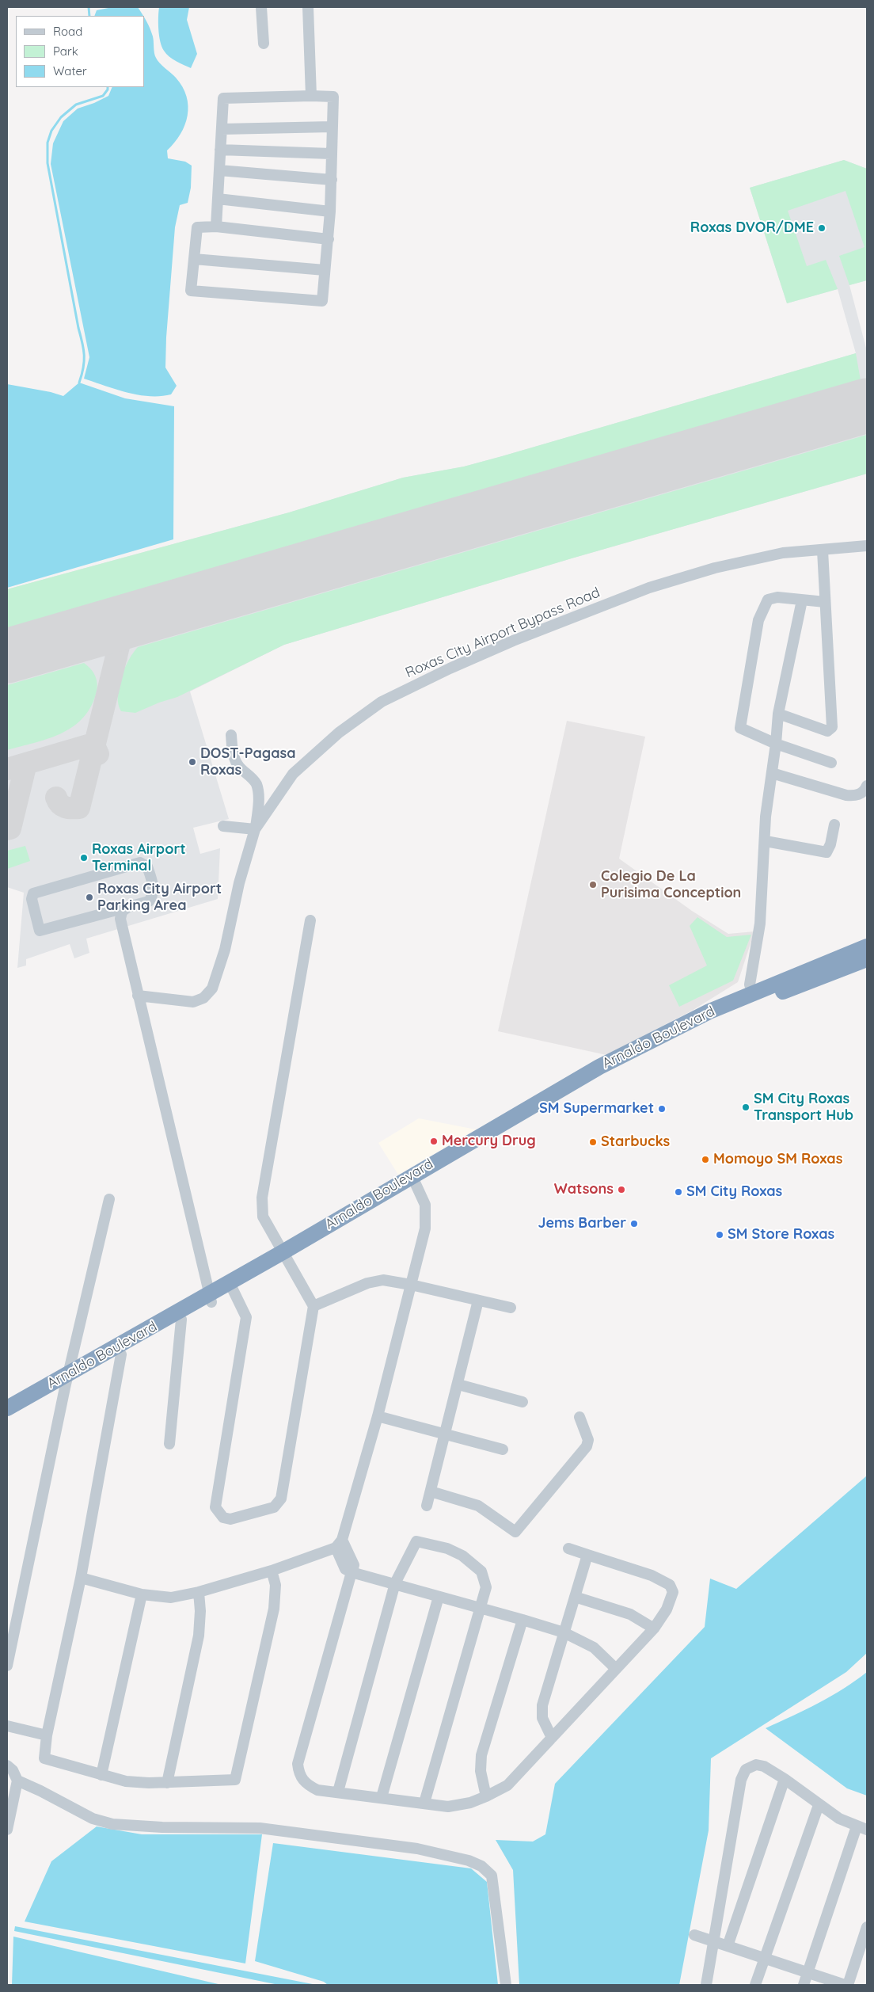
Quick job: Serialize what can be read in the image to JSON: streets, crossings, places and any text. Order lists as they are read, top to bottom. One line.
{"streets":{"highway":["Arnaldo Boulevard"],"street":["Roxas City Airport Bypass Road"]},"places":["Roxas DVOR/DME","DOST-Pagasa Roxas","Roxas Airport Terminal","Colegio De La Purisima Conception","Roxas City Airport Parking Area","SM City Roxas Transport Hub","SM Supermarket","Mercury Drug","Starbucks","Momoyo SM Roxas","Watsons","SM City Roxas","Jems Barber","SM Store Roxas"],"legend":["Road","Park","Water"]}
